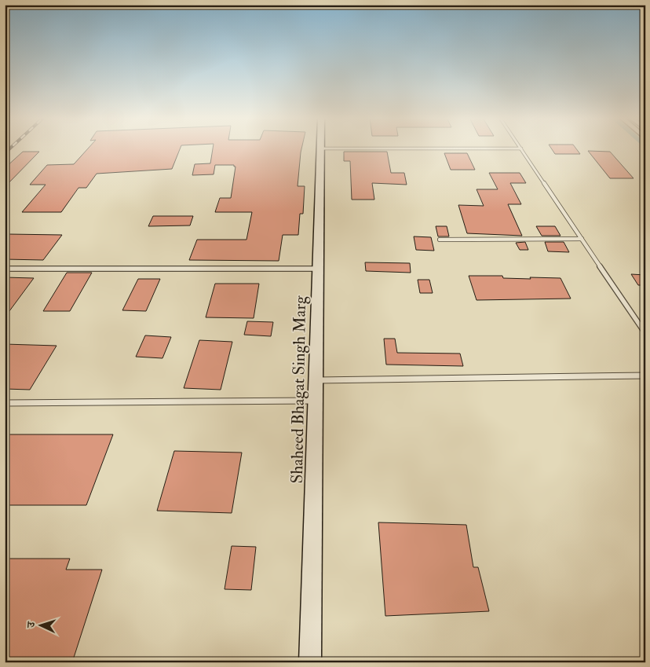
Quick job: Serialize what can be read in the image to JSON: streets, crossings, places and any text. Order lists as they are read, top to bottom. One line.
{"streets":{"street":["Shaheed Bhagat Singh Marg"]},"north":"left"}
